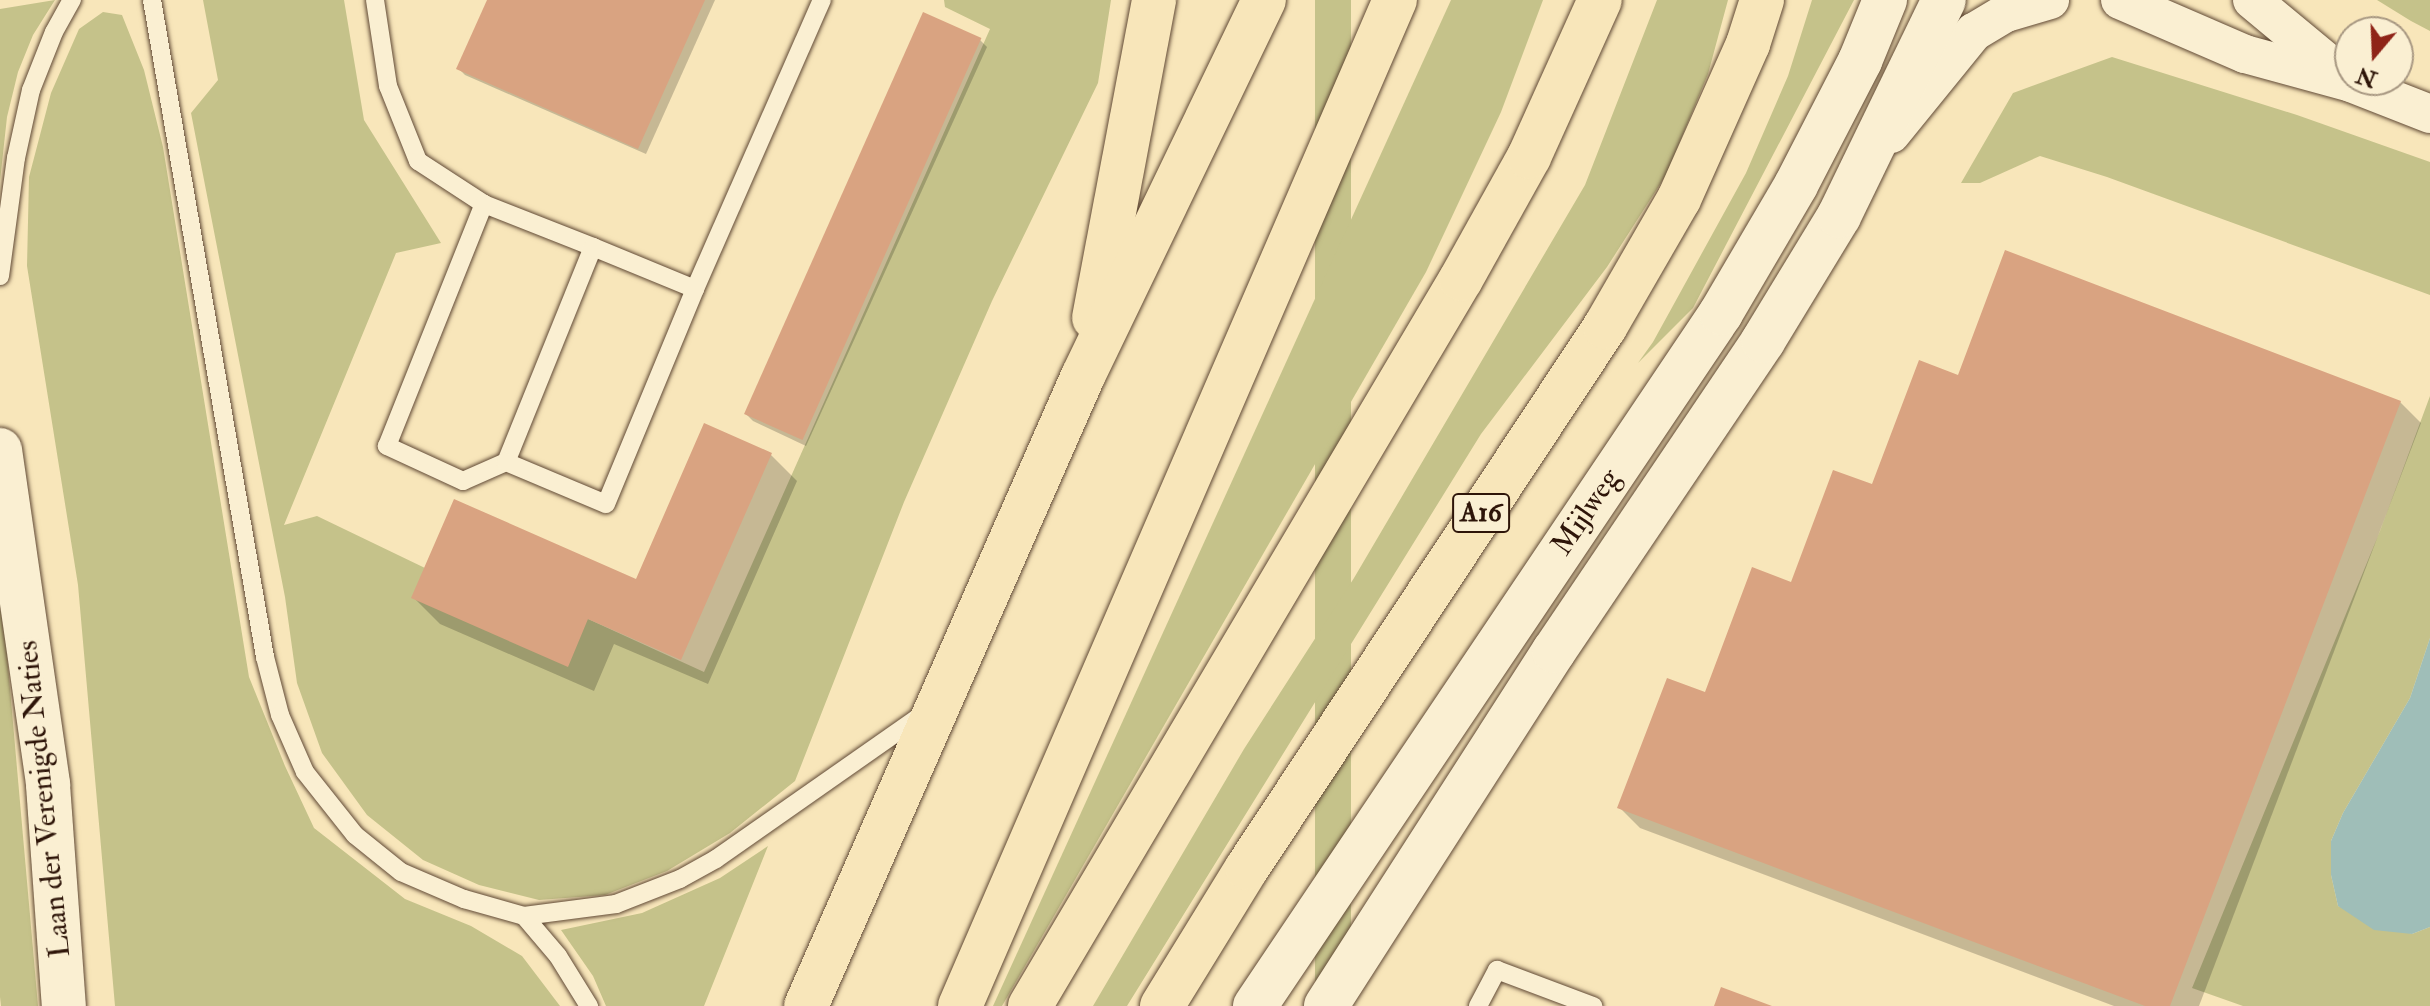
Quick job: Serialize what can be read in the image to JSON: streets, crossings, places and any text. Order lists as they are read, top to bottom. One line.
{"streets":{"highway":["A16"],"main road":["Mijlweg","Laan der Verenigde Naties"]},"north":"bottom"}
